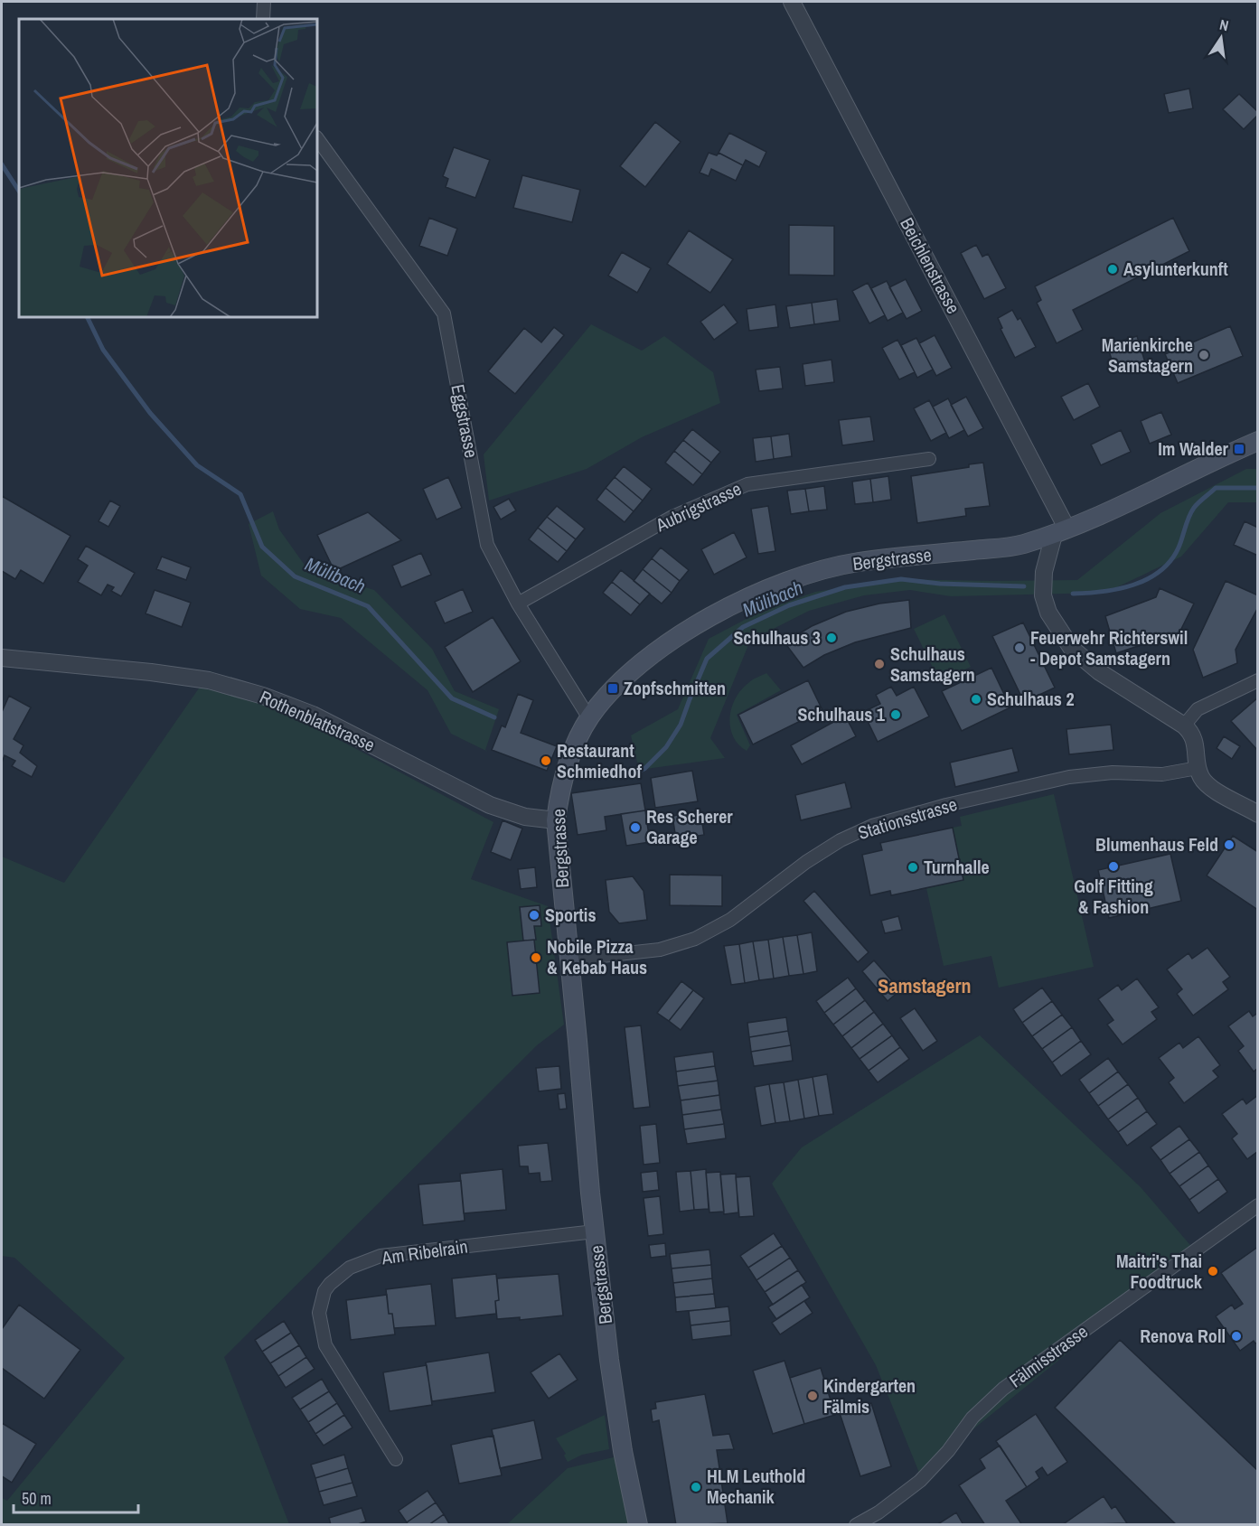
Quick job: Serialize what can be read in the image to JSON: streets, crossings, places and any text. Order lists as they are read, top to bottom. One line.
{"streets":{"main road":["Bergstrasse"],"street":["Beichlenstrasse","Eggstrasse","Aubrigstrasse","Rothenblattstrasse","Stationsstrasse","Am Ribelrain","Fälmisstrasse"]},"crossings":[["Beichlenstrasse","Bergstrasse"],["Eggstrasse","Aubrigstrasse"],["Eggstrasse","Bergstrasse"],["Bergstrasse","Rothenblattstrasse"],["Bergstrasse","Stationsstrasse"],["Bergstrasse","Am Ribelrain"]],"districts":["Samstagern"],"water":["Mülibach"],"places":{"other":["Asylunterkunft","Marienkirche Samstagern","Schulhaus 3","Feuerwehr Richterswil - Depot Samstagern","Schulhaus Samstagern","Schulhaus 2","Schulhaus 1","Restaurant Schmiedhof","Res Scherer Garage","Blumenhaus Feld","Golf Fitting & Fashion","Turnhalle","Sportis","Nobile Pizza & Kebab Haus","Maitri's Thai Foodtruck","Renova Roll","Kindergarten Fälmis","HLM Leuthold Mechanik"],"transit":["Im Walder","Zopfschmitten"]},"scale_bar":"50 m","north":"top"}
